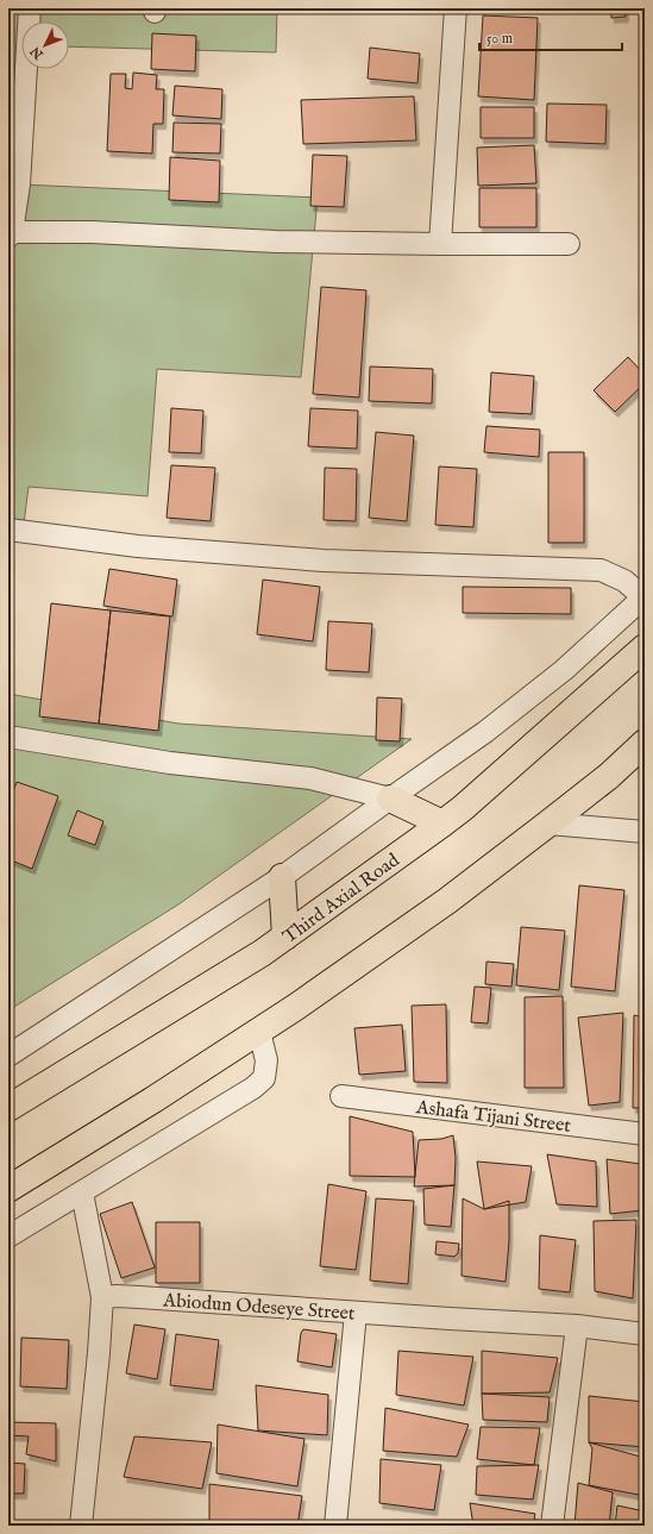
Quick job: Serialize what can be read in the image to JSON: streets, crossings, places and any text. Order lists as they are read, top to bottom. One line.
{"streets":{"highway":["Third Axial Road"],"street":["Ashafa Tijani Street","Abiodun Odeseye Street"]},"scale_bar":"50 m","north":"bottom left"}
